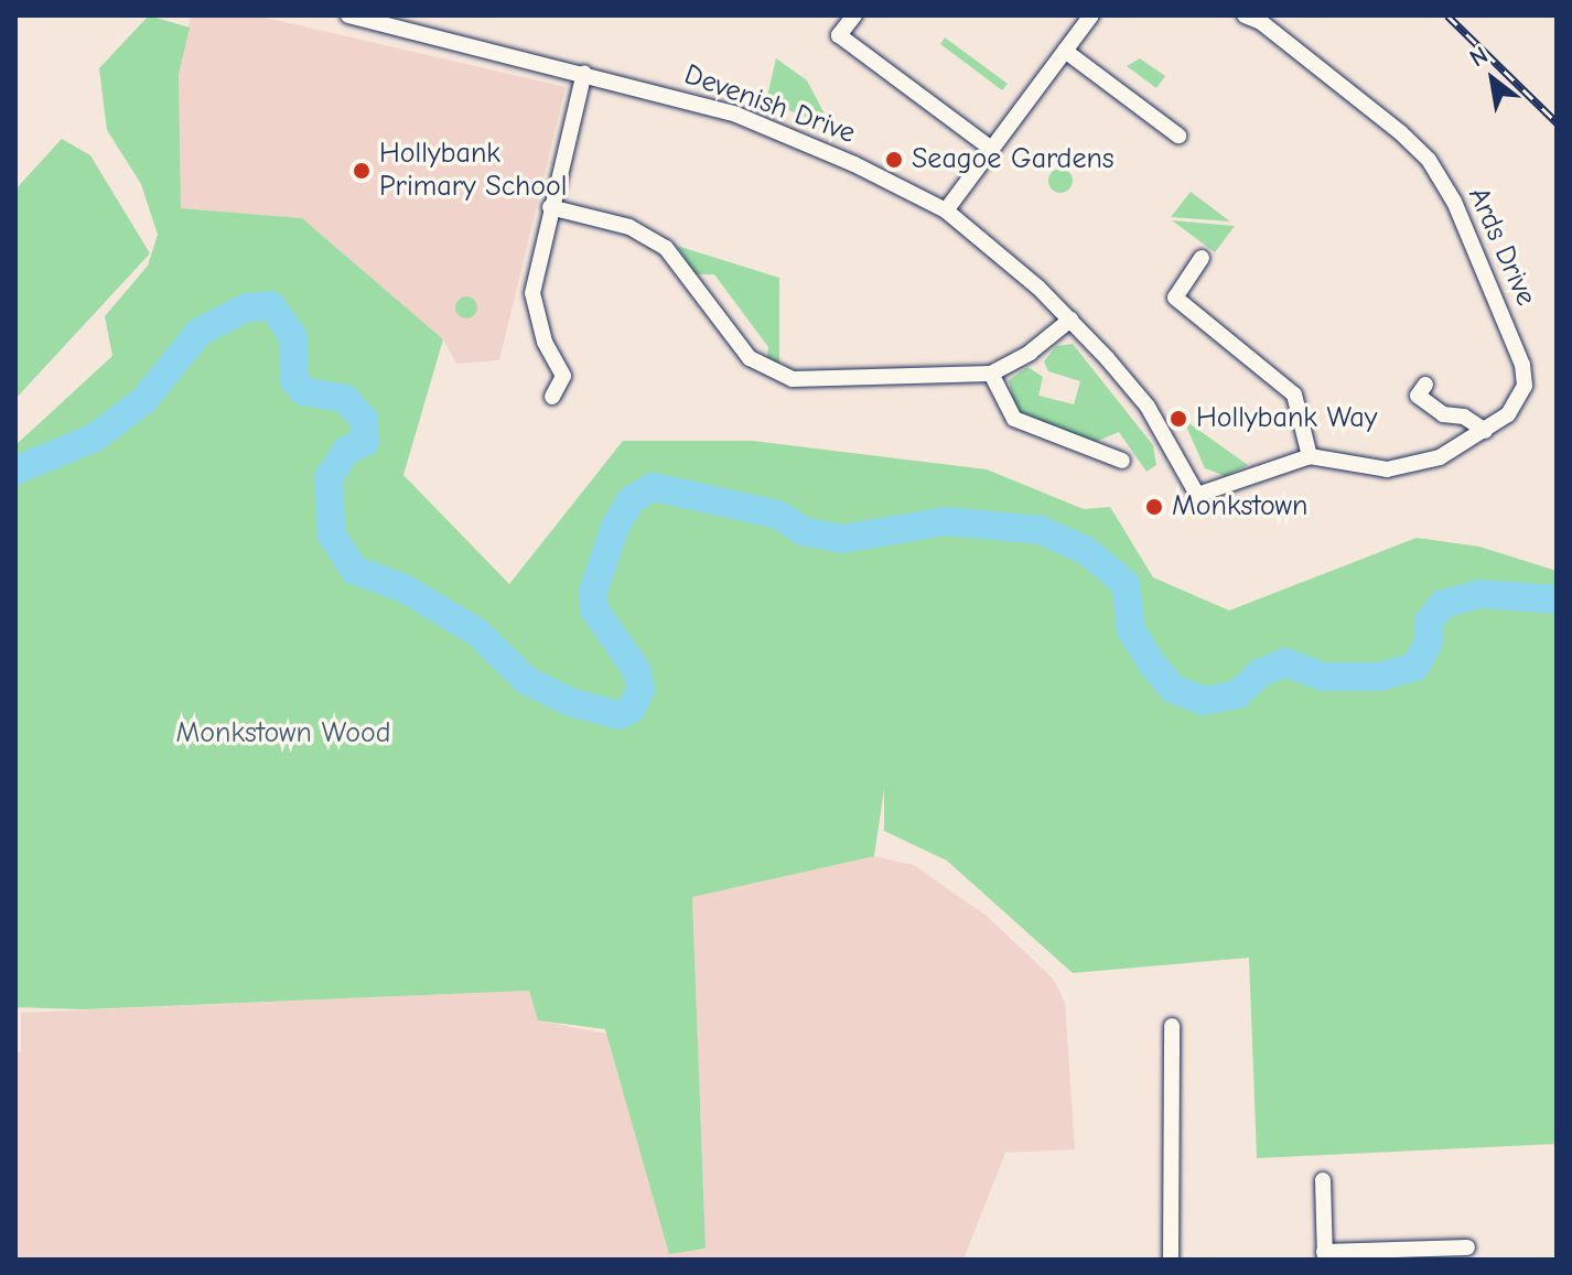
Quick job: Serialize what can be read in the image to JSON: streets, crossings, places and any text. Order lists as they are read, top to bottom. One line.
{"streets":{"street":["Devenish Drive","Ards Drive"]},"crossings":[["Devenish Drive","Ards Drive"]],"parks":["Monkstown Wood"],"places":["Seagoe Gardens","Hollybank Primary School","Hollybank Way","Monkstown"],"north":"top left"}
